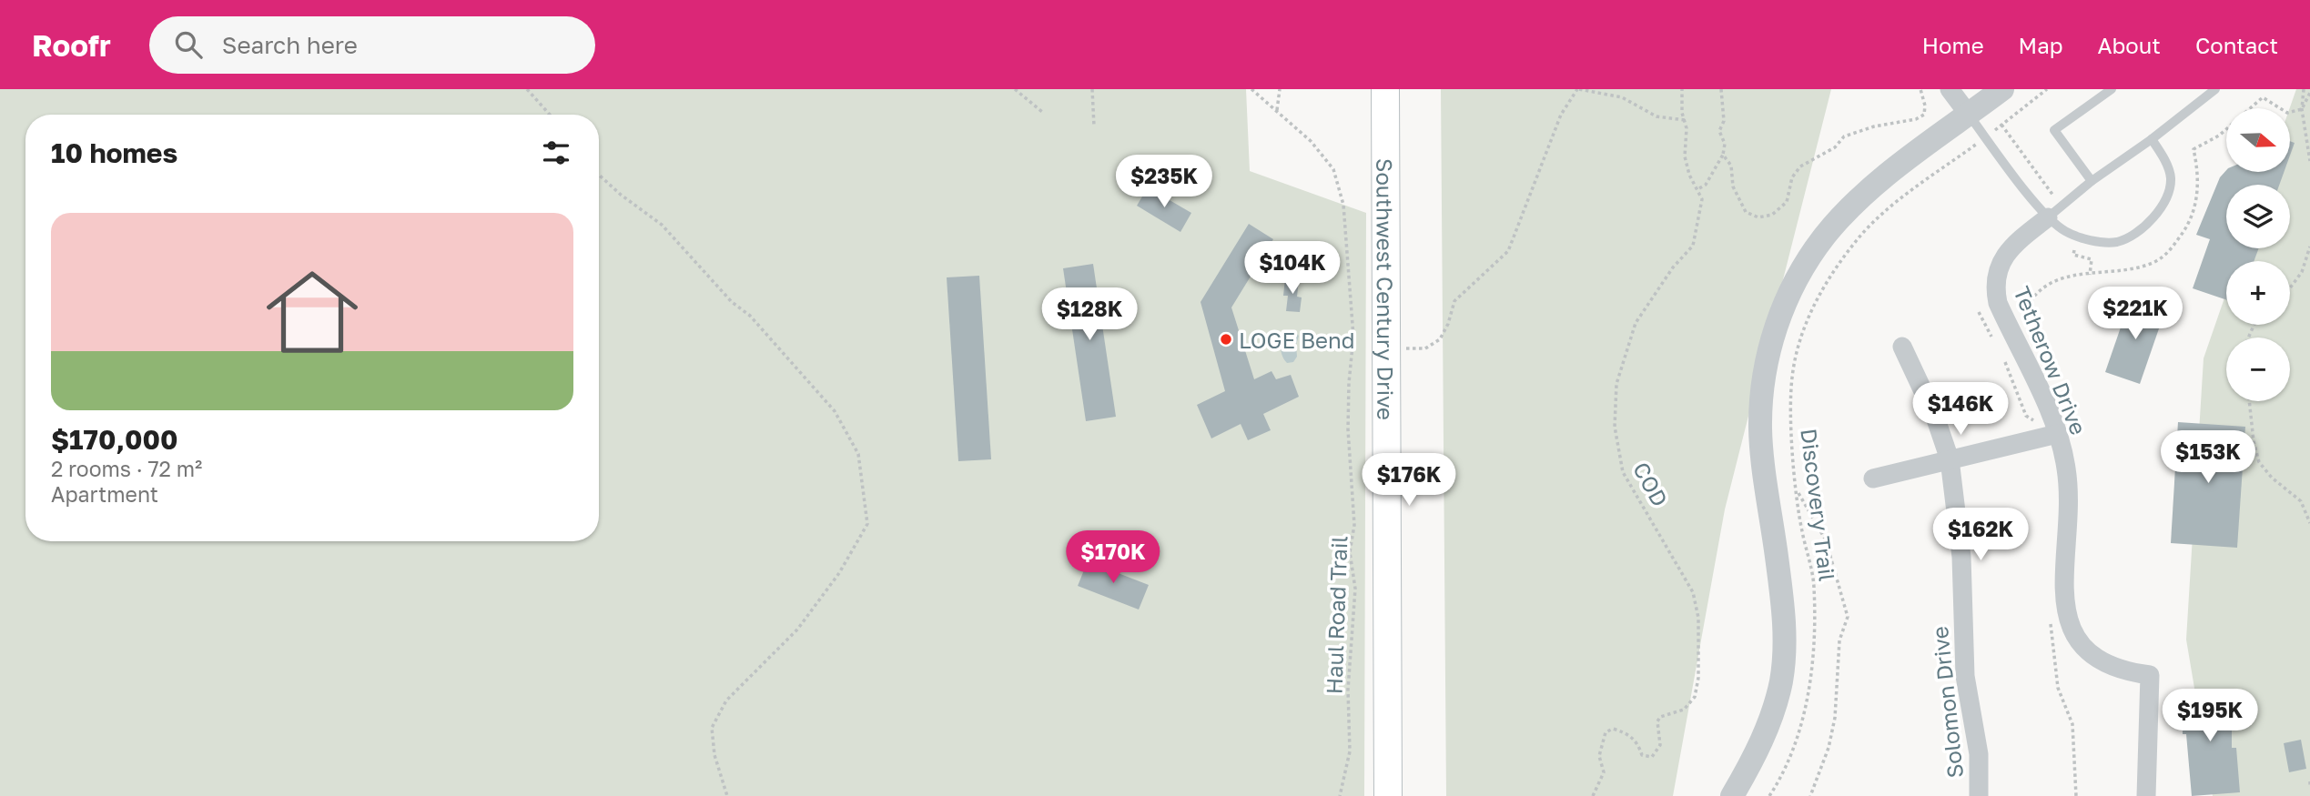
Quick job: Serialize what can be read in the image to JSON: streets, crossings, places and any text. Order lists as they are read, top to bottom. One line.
{"streets":{"main road":["Southwest Century Drive"],"street":["Tetherow Drive","Solomon Drive"],"path":["COD","Discovery Trail","Haul Road Trail"]},"places":["LOGE Bend"],"north":"right","page":{"header":"Roofr","search":"Search here","nav":["Home","Map","About","Contact"],"map_buttons":["+","−"],"heading":"10 homes","price":["$235K","$104K","$221K","$128K","$146K","$153K","$176K","$162K","$170K","$195K"],"list":[{"name":"$170,000","note":"2 rooms · 72 m² · Apartment"}]}}
